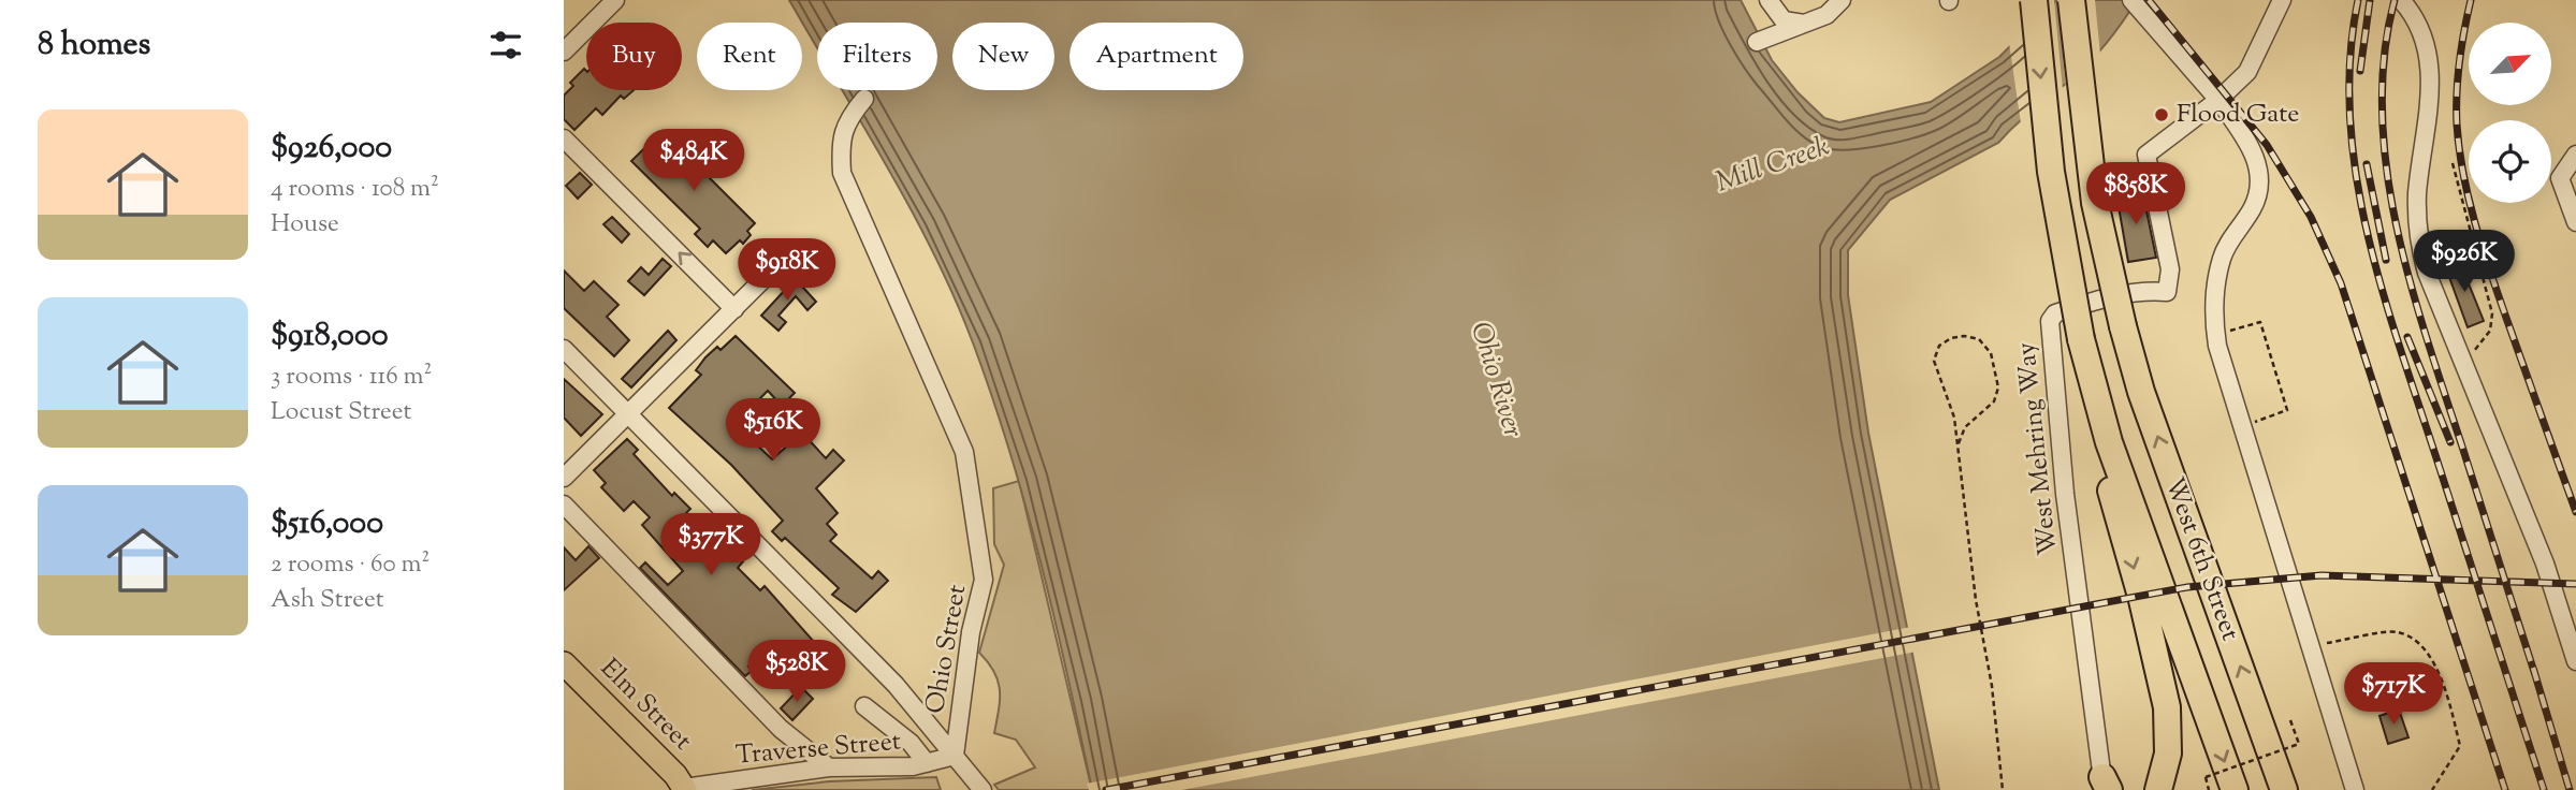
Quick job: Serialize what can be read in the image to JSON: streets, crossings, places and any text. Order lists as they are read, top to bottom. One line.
{"streets":{"highway":["West 6th Street"],"main road":["Elm Street"],"street":["West Mehring Way","Ohio Street","Traverse Street"]},"crossings":[["Ohio Street","Traverse Street"],["Elm Street","Traverse Street"]],"water":["Mill Creek","Ohio River"],"places":["Flood Gate"],"north":"top right","page":{"heading":"8 homes","chip":["Buy","Rent","Filters","New","Apartment"],"list":[{"name":"$926,000","note":"4 rooms · 108 m² · House"},{"name":"$918,000","note":"3 rooms · 116 m² · Locust Street"},{"name":"$516,000","note":"2 rooms · 60 m² · Ash Street"}],"price":["$484K","$858K","$926K","$918K","$516K","$377K","$528K","$717K"]}}
